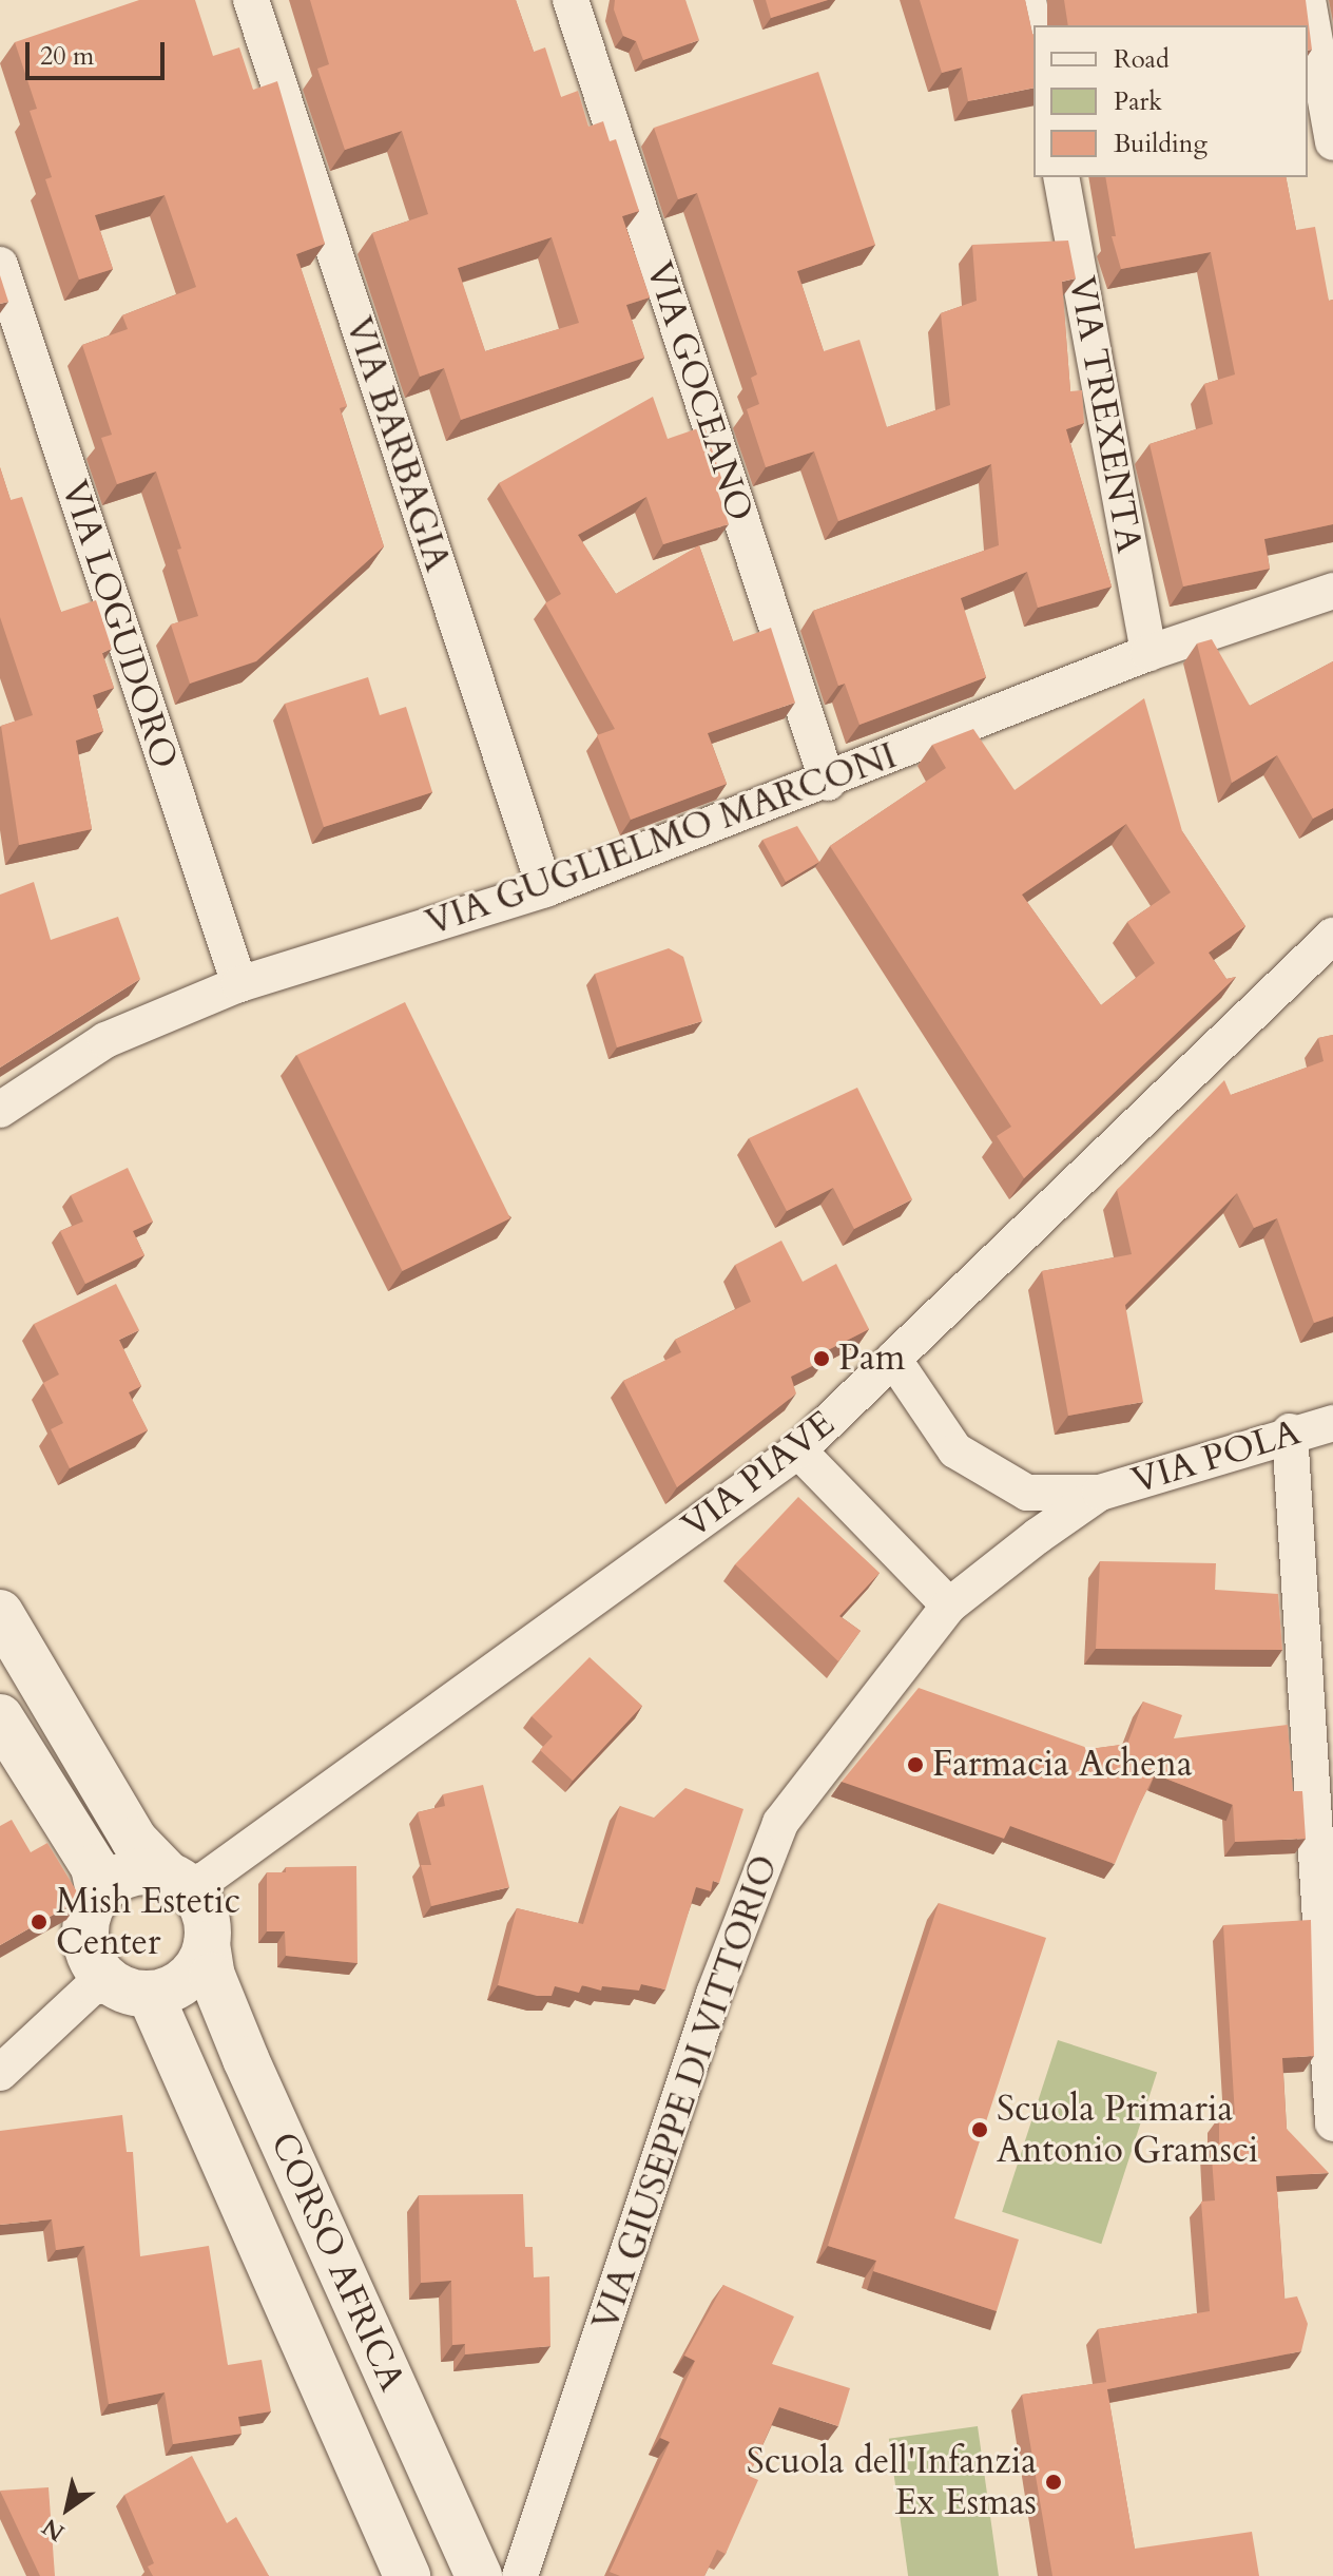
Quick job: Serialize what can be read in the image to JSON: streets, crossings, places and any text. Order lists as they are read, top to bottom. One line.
{"streets":{"street":["VIA GOCEANO","VIA TREXENTA","VIA BARBAGIA","VIA LOGUDORO","VIA GUGLIELMO MARCONI","VIA POLA","VIA PIAVE","VIA GIUSEPPE DI VITTORIO","CORSO AFRICA"]},"crossings":[["VIA GOCEANO","VIA GUGLIELMO MARCONI"],["VIA TREXENTA","VIA GUGLIELMO MARCONI"],["VIA BARBAGIA","VIA GUGLIELMO MARCONI"],["VIA LOGUDORO","VIA GUGLIELMO MARCONI"],["VIA POLA","VIA PIAVE"],["VIA POLA","VIA GIUSEPPE DI VITTORIO"],["VIA PIAVE","CORSO AFRICA"]],"places":["Pam","Farmacia Achena","Mish Estetic Center","Scuola Primaria Antonio Gramsci","Scuola dell'Infanzia Ex Esmas"],"legend":["Road","Park","Building"],"scale_bar":"20 m","north":"bottom left"}
